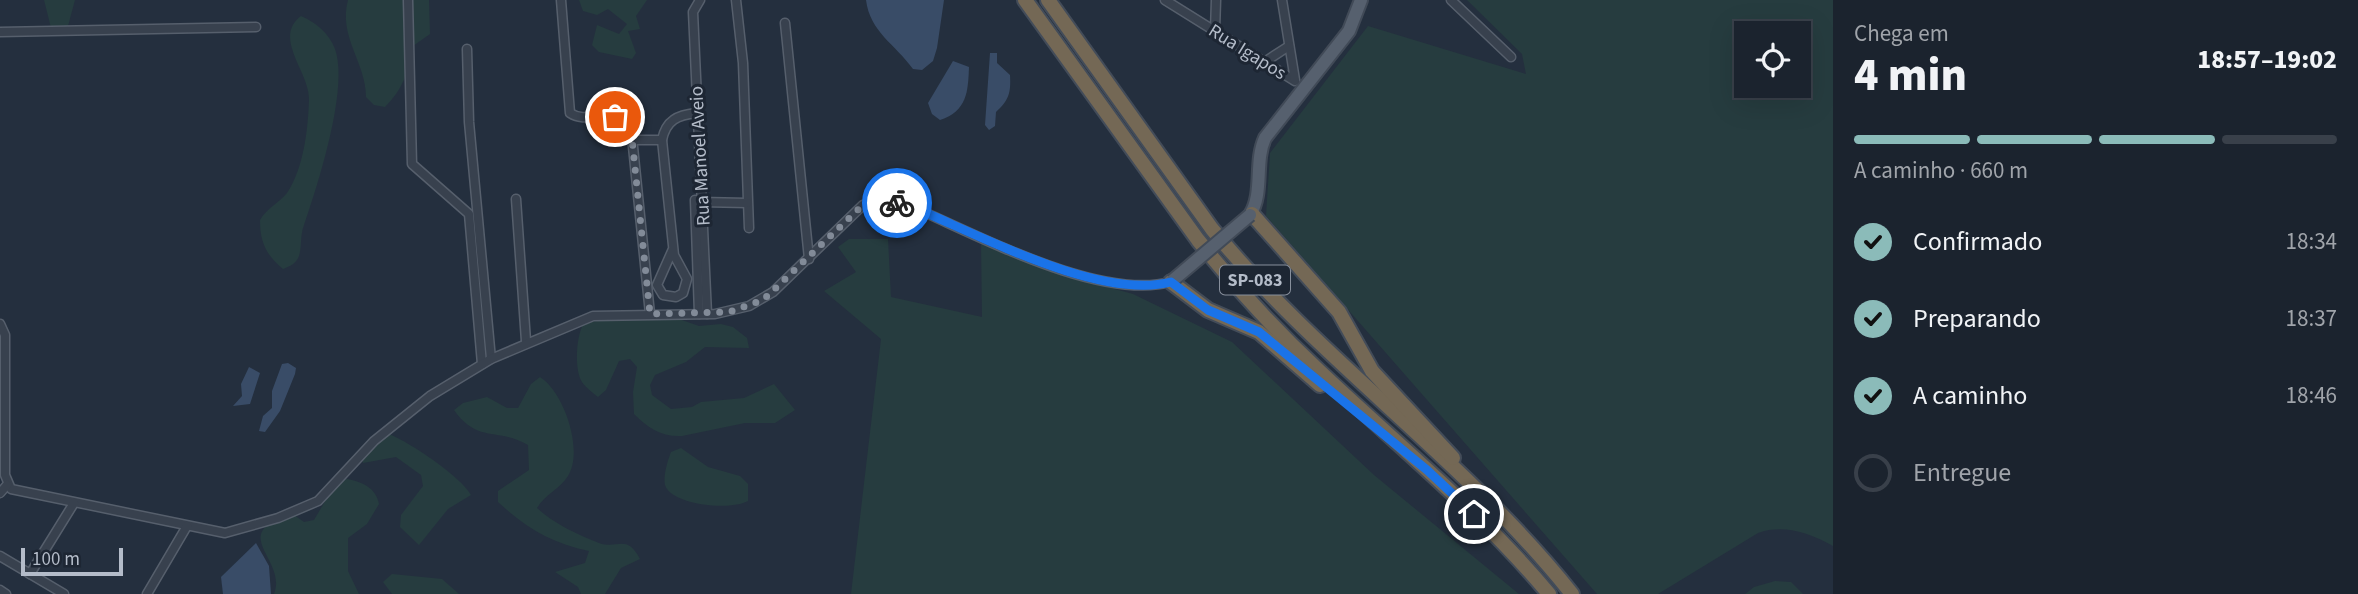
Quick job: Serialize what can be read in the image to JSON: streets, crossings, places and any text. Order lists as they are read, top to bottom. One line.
{"streets":{"highway":["SP-083"],"street":["Rua Igapos","Rua Manoel Aveio"]},"scale_bar":"100 m","page":{"heading":["4 min","Chega em","18:57–19:02"],"bar":"A caminho · 660 m","list":[["Confirmado","18:34"],["Preparando","18:37"],["A caminho","18:46"],"Entregue"],"scale":"100 m"}}
